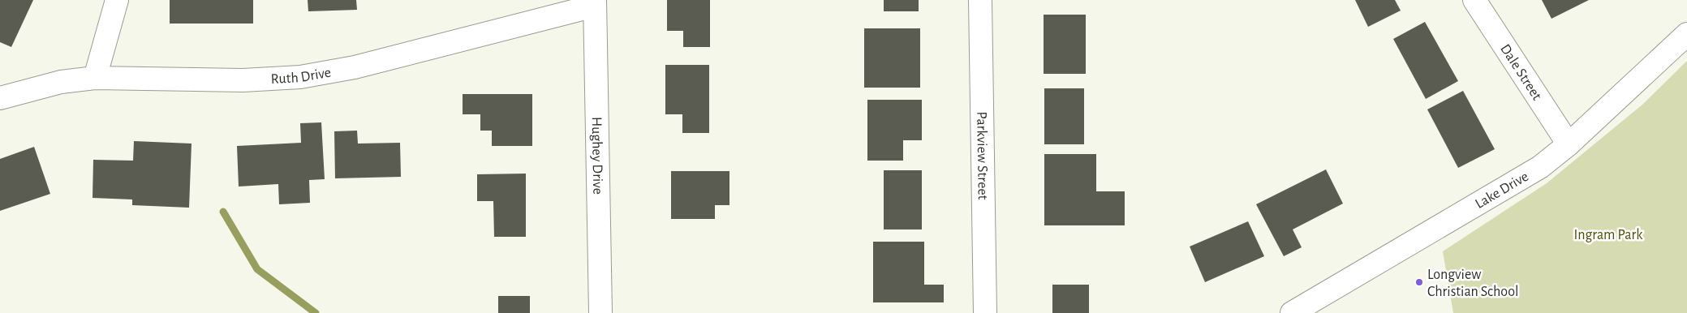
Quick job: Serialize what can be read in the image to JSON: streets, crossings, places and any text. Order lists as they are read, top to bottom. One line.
{"streets":{"street":["Dale Street","Ruth Drive","Hughey Drive","Parkview Street","Lake Drive"]},"crossings":[["Dale Street","Lake Drive"],["Ruth Drive","Hughey Drive"]],"parks":["Ingram Park"],"places":["Longview Christian School"]}
